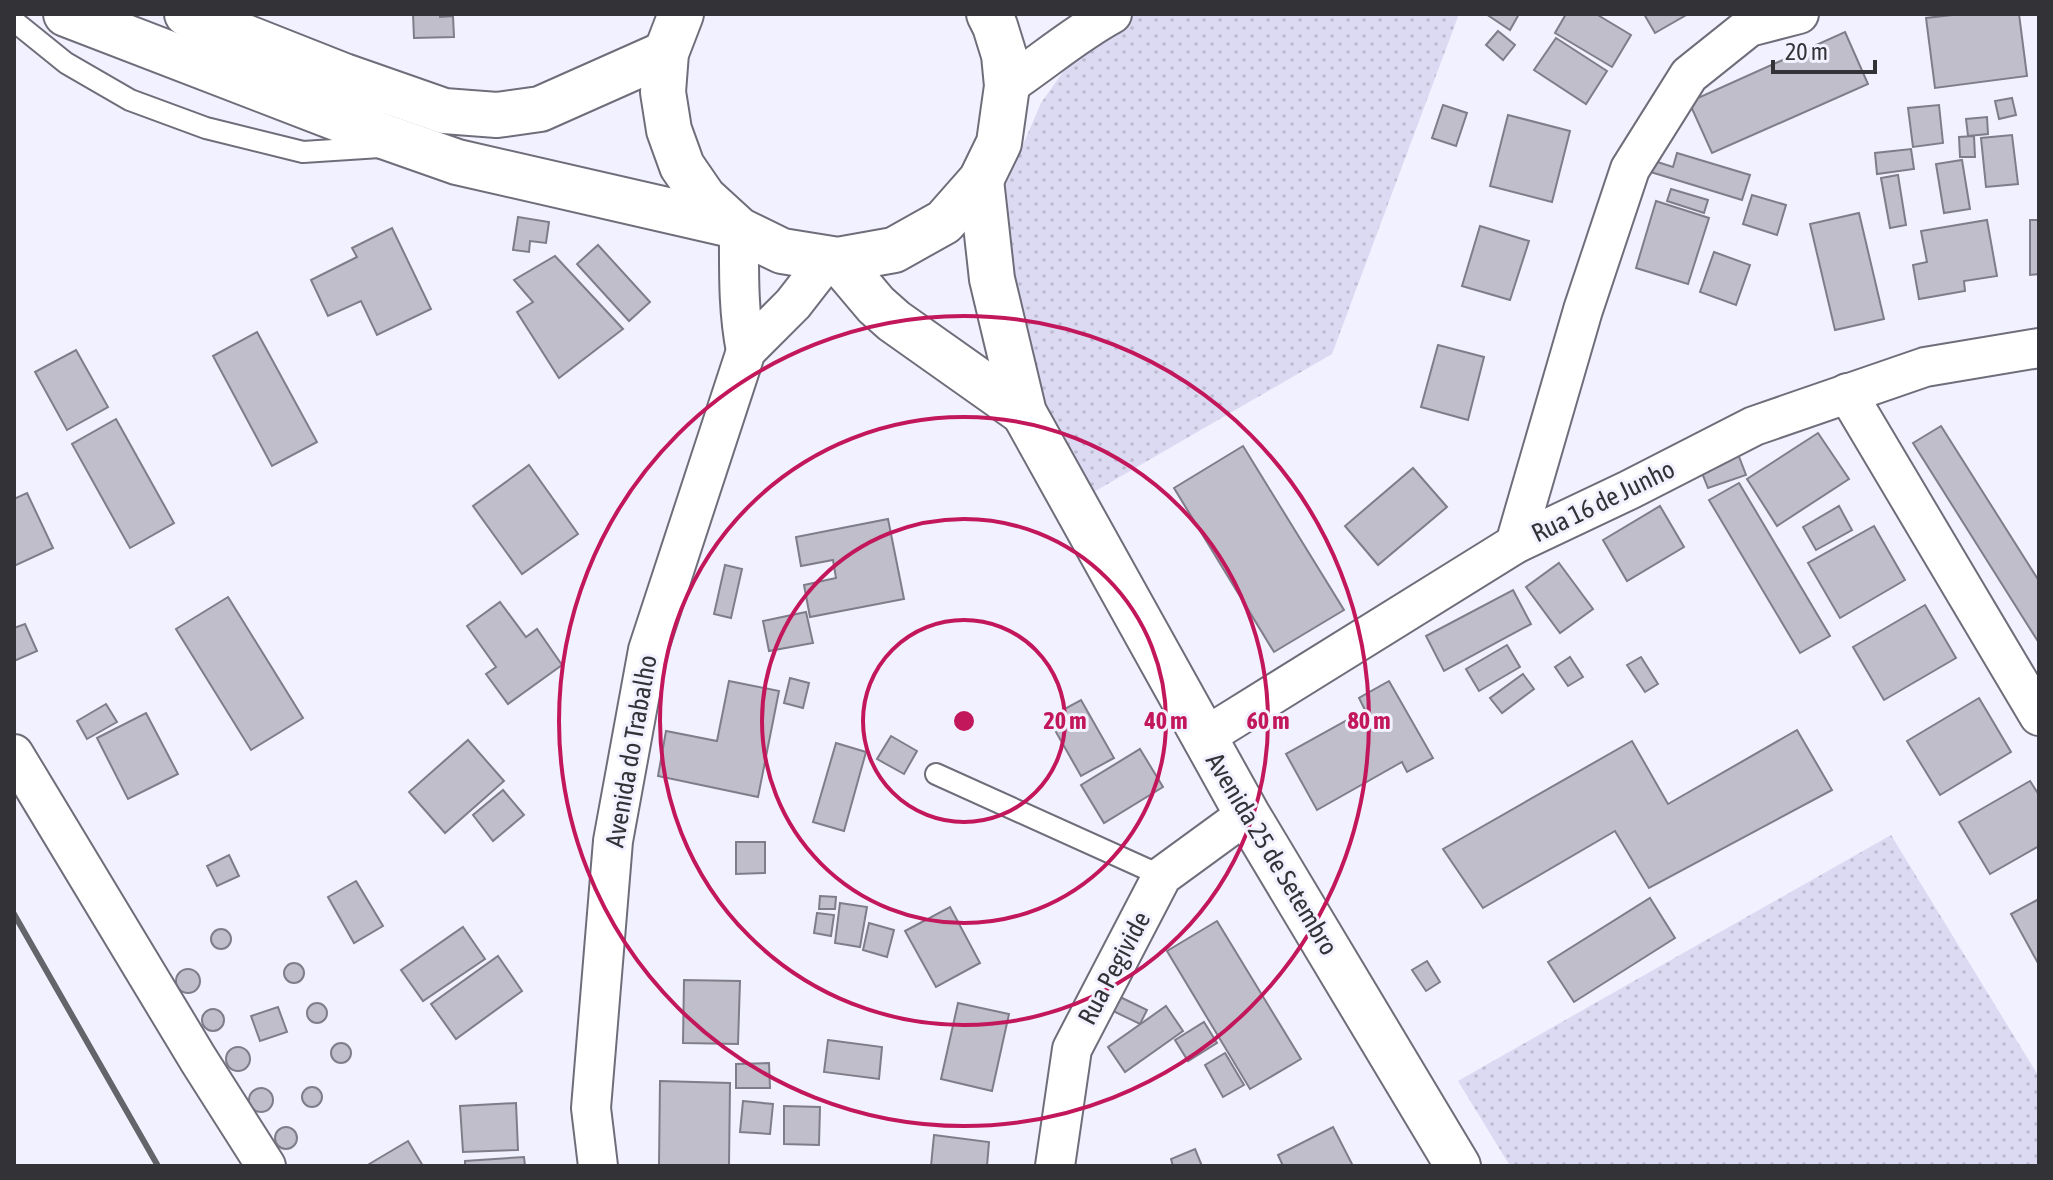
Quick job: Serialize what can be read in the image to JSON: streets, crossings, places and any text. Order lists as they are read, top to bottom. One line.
{"streets":{"street":["Rua 16 de Junho","Avenida do Trabalho","Avenida 25 de Setembro","Rua Pegivide"]},"crossings":[["Rua 16 de Junho","Avenida 25 de Setembro"],["Avenida do Trabalho","Avenida 25 de Setembro"],["Avenida 25 de Setembro","Rua Pegivide"]],"scale_bar":"20 m","rings":["20 m","40 m","60 m","80 m"]}
